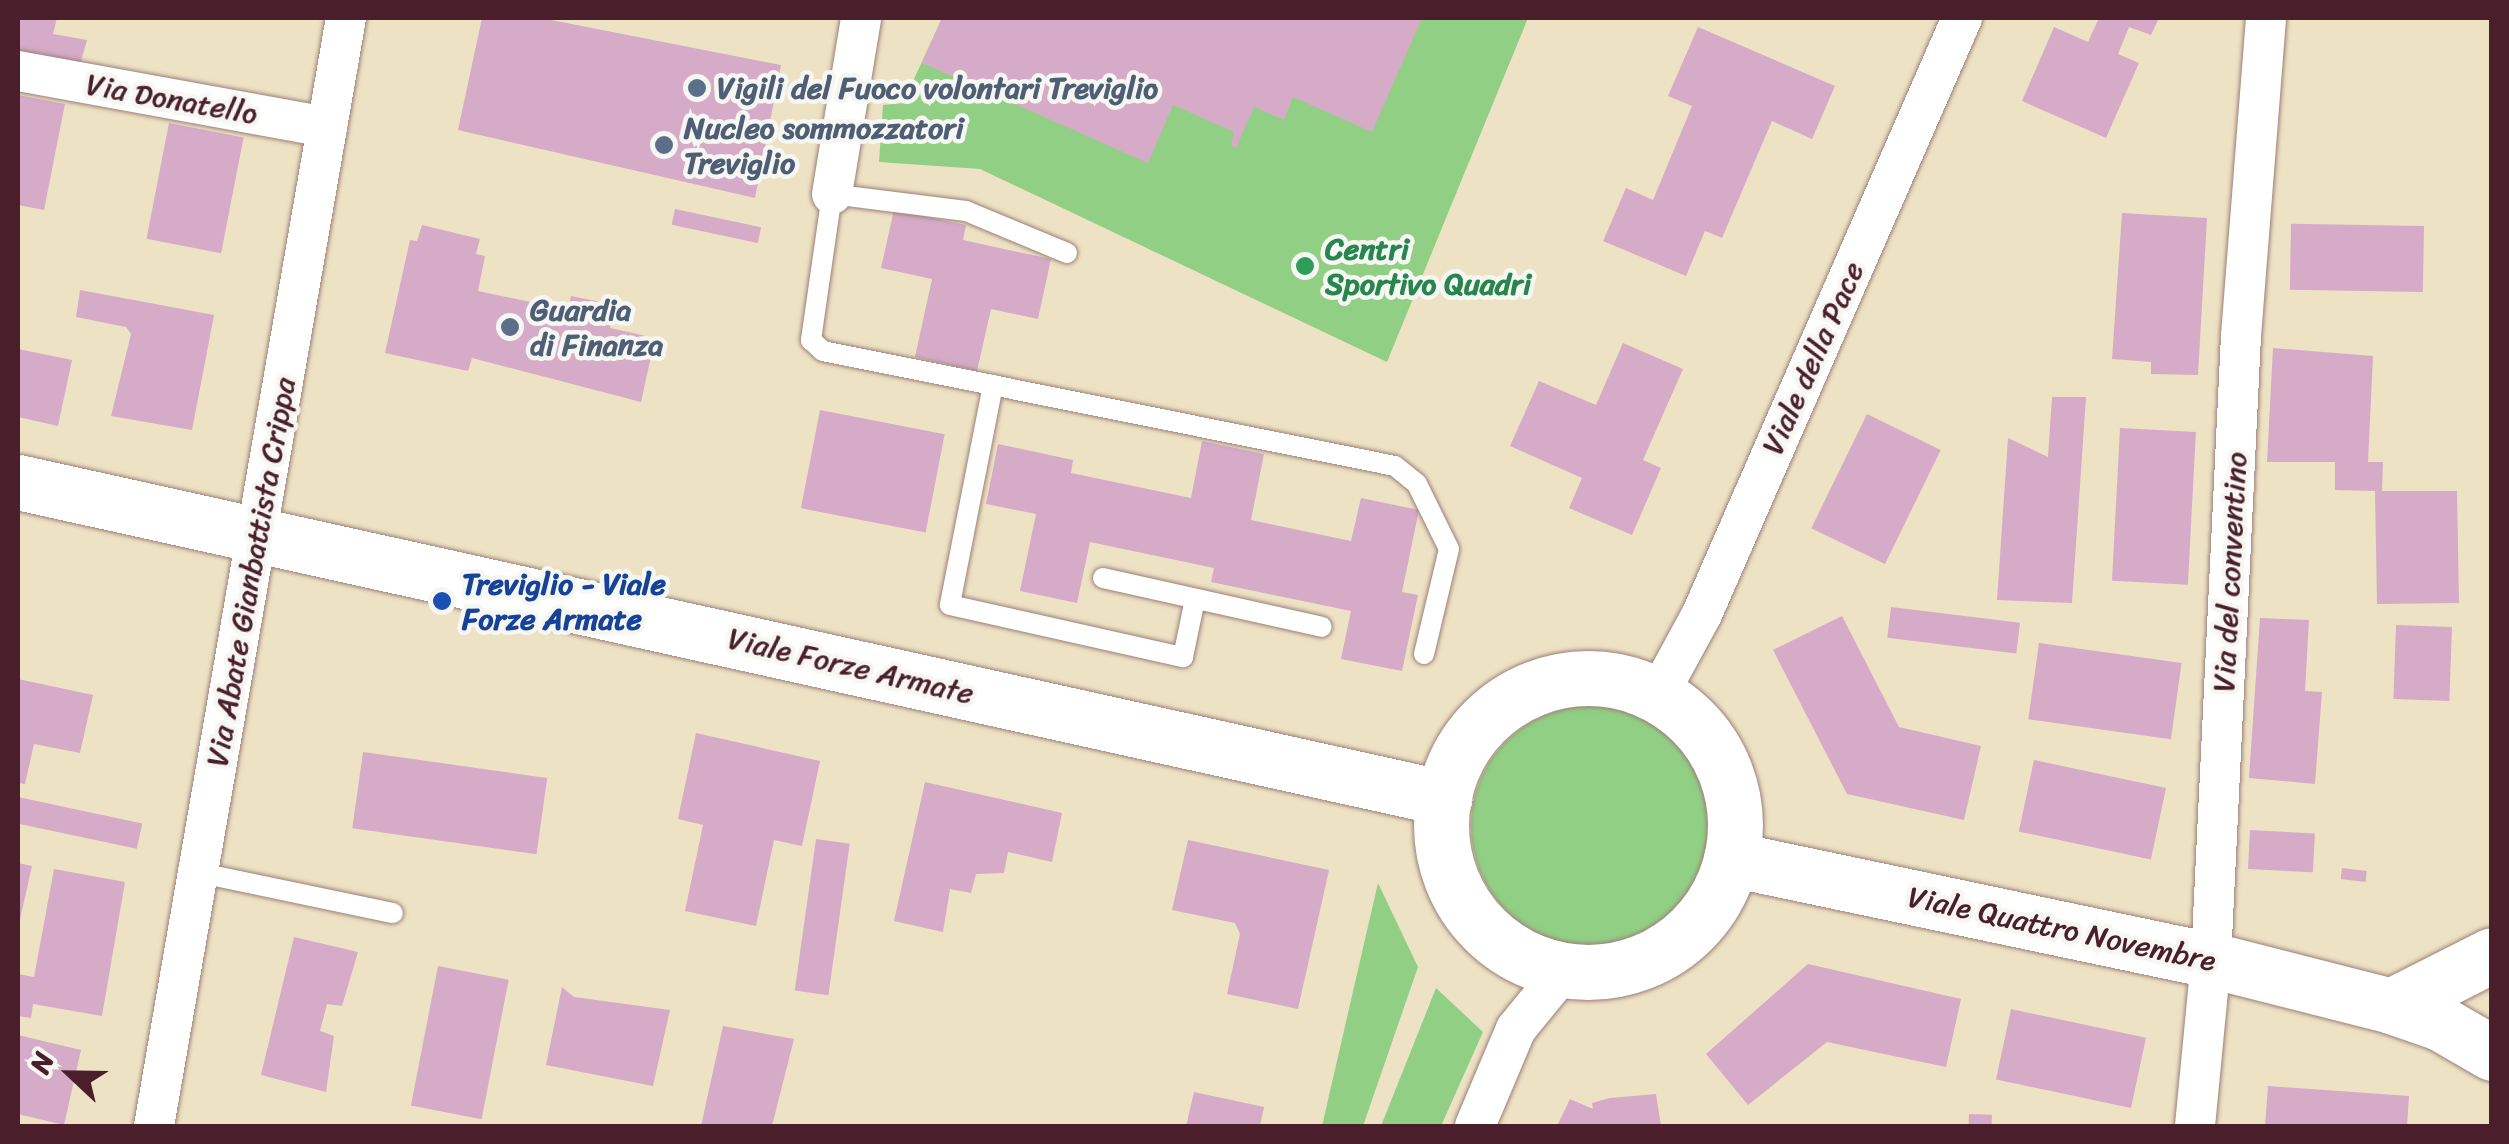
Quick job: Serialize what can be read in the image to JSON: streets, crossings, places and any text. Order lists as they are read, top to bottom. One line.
{"streets":{"street":["Via Donatello","Viale della Pace","Via Abate Gianbattista Crippa","Via del conventino","Viale Forze Armate","Viale Quattro Novembre"]},"crossings":[["Via Donatello","Via Abate Gianbattista Crippa"],["Viale della Pace","Viale Forze Armate"],["Viale della Pace","Viale Quattro Novembre"],["Via Abate Gianbattista Crippa","Viale Forze Armate"],["Via del conventino","Viale Quattro Novembre"],["Viale Forze Armate","Viale Quattro Novembre"]],"places":["Vigili del Fuoco volontari Treviglio","Nucleo sommozzatori Treviglio","Centri Sportivo Quadri","Guardia di Finanza","Treviglio - Viale Forze Armate"],"north":"left"}
